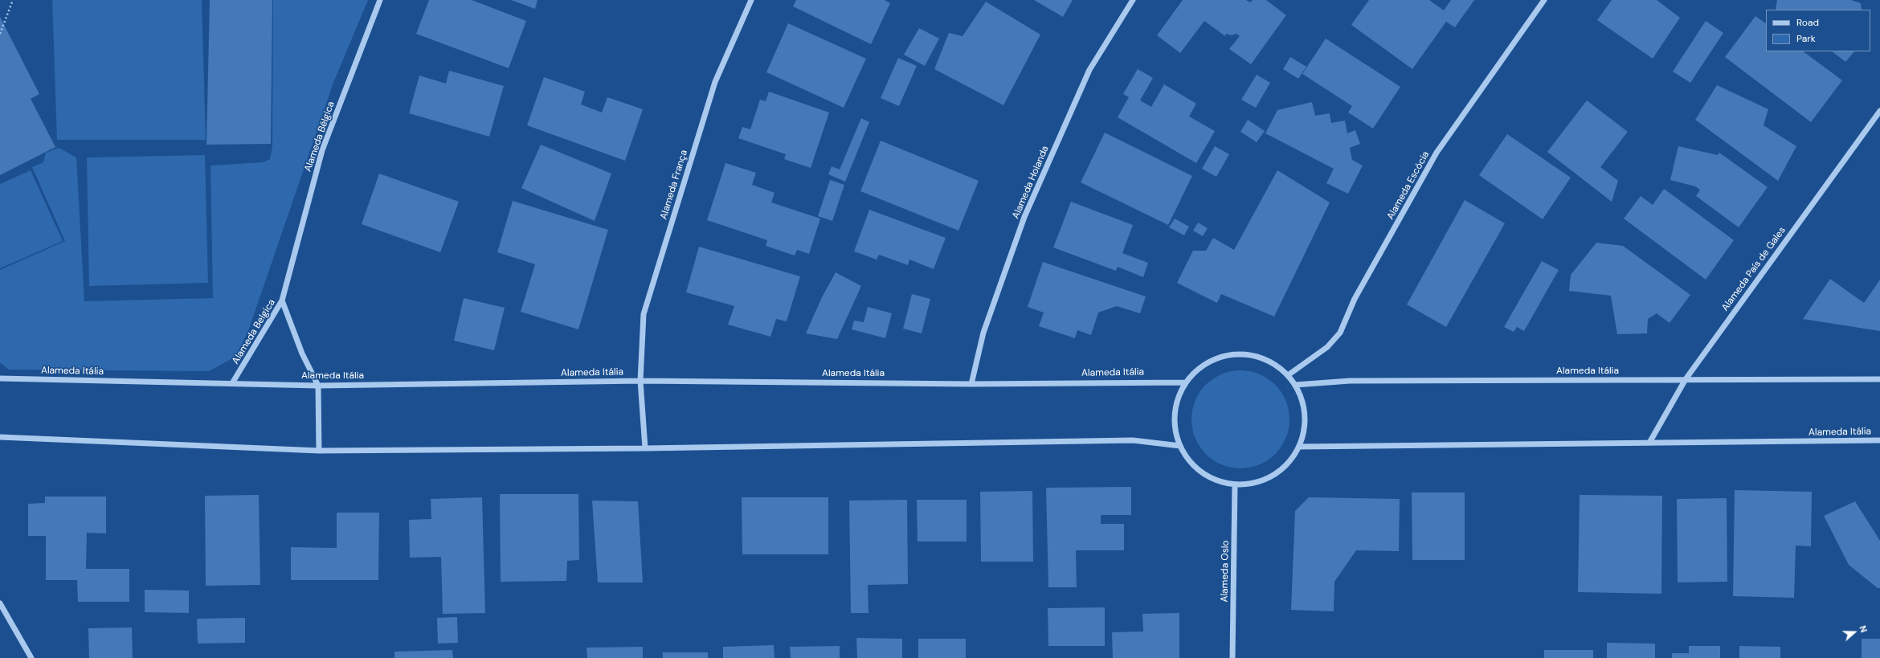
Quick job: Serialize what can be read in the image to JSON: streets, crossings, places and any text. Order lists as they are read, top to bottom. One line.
{"streets":{"street":["Alameda Bélgica","Alameda Holanda","Alameda França","Alameda Escócia","Alameda País de Gales","Alameda Belgica","Alameda Itália","Alameda Oslo"]},"crossings":[["Alameda Bélgica","Alameda Belgica"],["Alameda Holanda","Alameda Itália"],["Alameda França","Alameda Itália"],["Alameda País de Gales","Alameda Itália"],["Alameda Belgica","Alameda Itália"]],"legend":["Road","Park"],"north":"right"}
